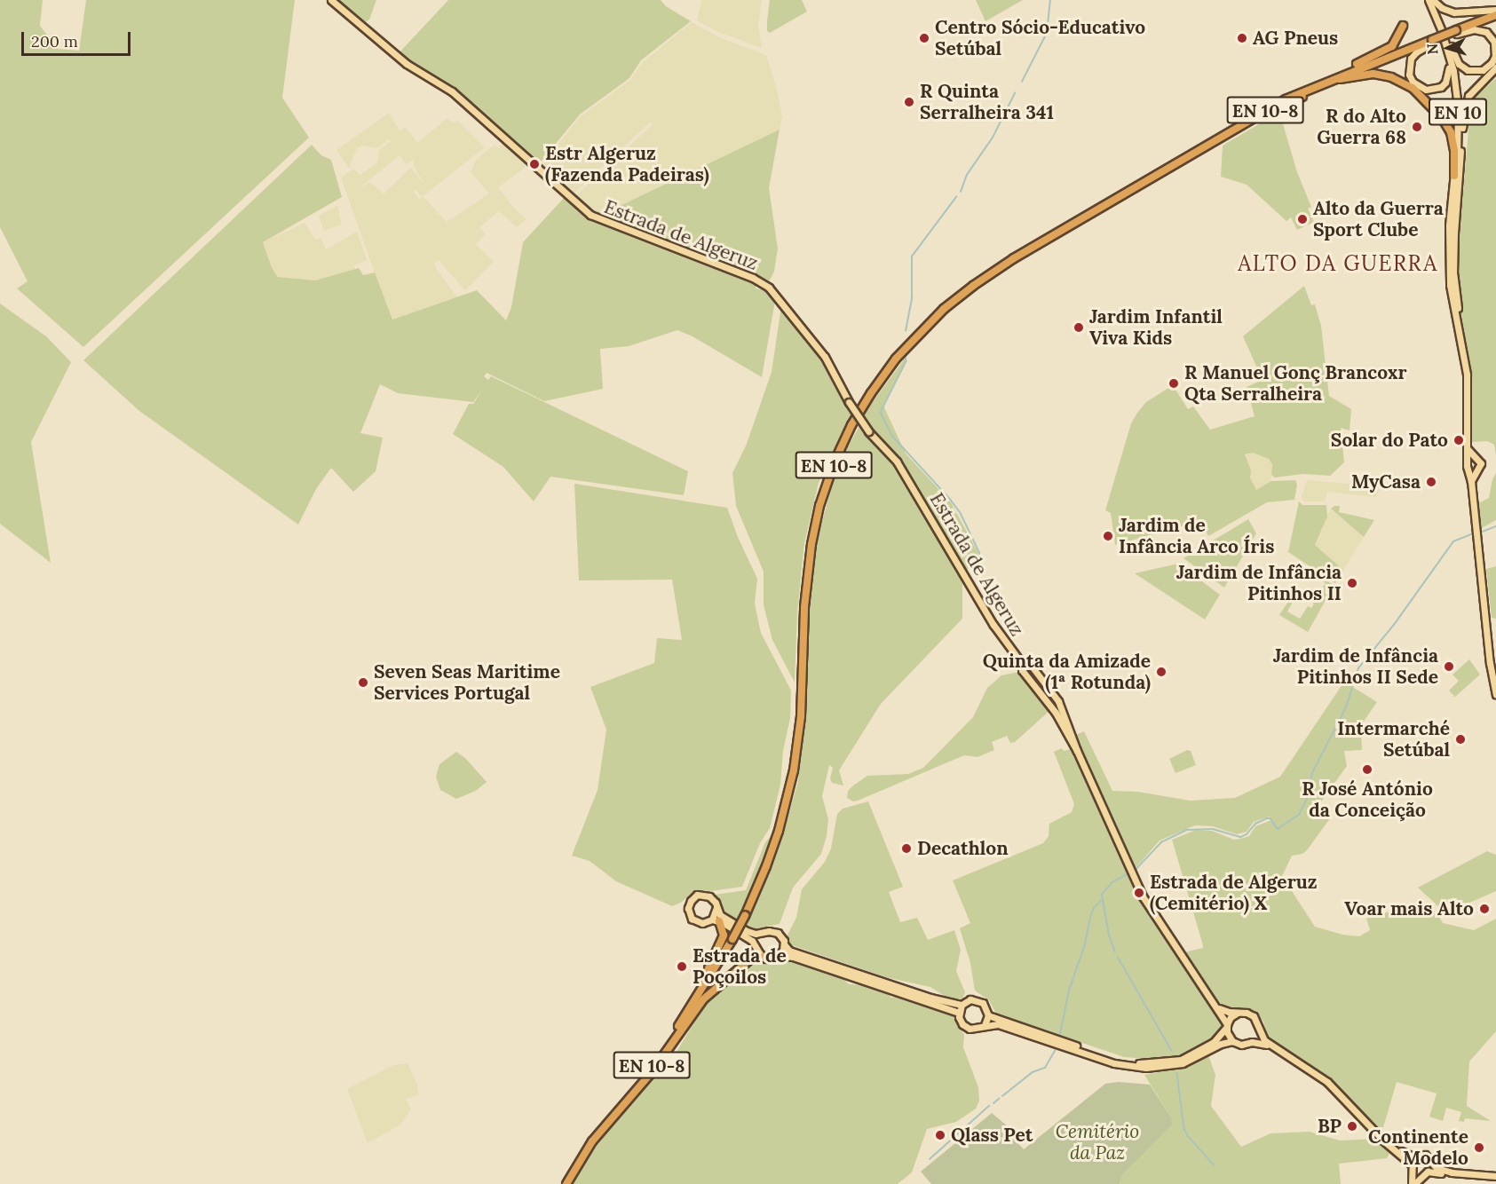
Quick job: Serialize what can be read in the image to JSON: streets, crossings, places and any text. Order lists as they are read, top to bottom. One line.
{"streets":{"highway":["EN 10-8"],"main road":["EN 10","Estrada de Algeruz"]},"districts":["ALTO DA GUERRA"],"parks":["Cemitério da Paz"],"places":["Centro Sócio-Educativo Setúbal","AG Pneus","R Quinta Serralheira 341","R do Alto Guerra 68","Estr Algeruz (Fazenda Padeiras)","Alto da Guerra Sport Clube","Jardim Infantil Viva Kids","R Manuel Gonç Brancoxr Qta Serralheira","Solar do Pato","MyCasa","Jardim de Infância Arco Íris","Jardim de Infância Pitinhos II","Jardim de Infância Pitinhos II Sede","Quinta da Amizade (1ª Rotunda)","Seven Seas Maritime Services Portugal","Intermarché Setúbal","R José António da Conceição","Decathlon","Estrada de Algeruz (Cemitério) X","Voar mais Alto","Estrada de Poçoilos","BP","Qlass Pet","Continente Modelo"],"scale_bar":"200 m","north":"left"}
